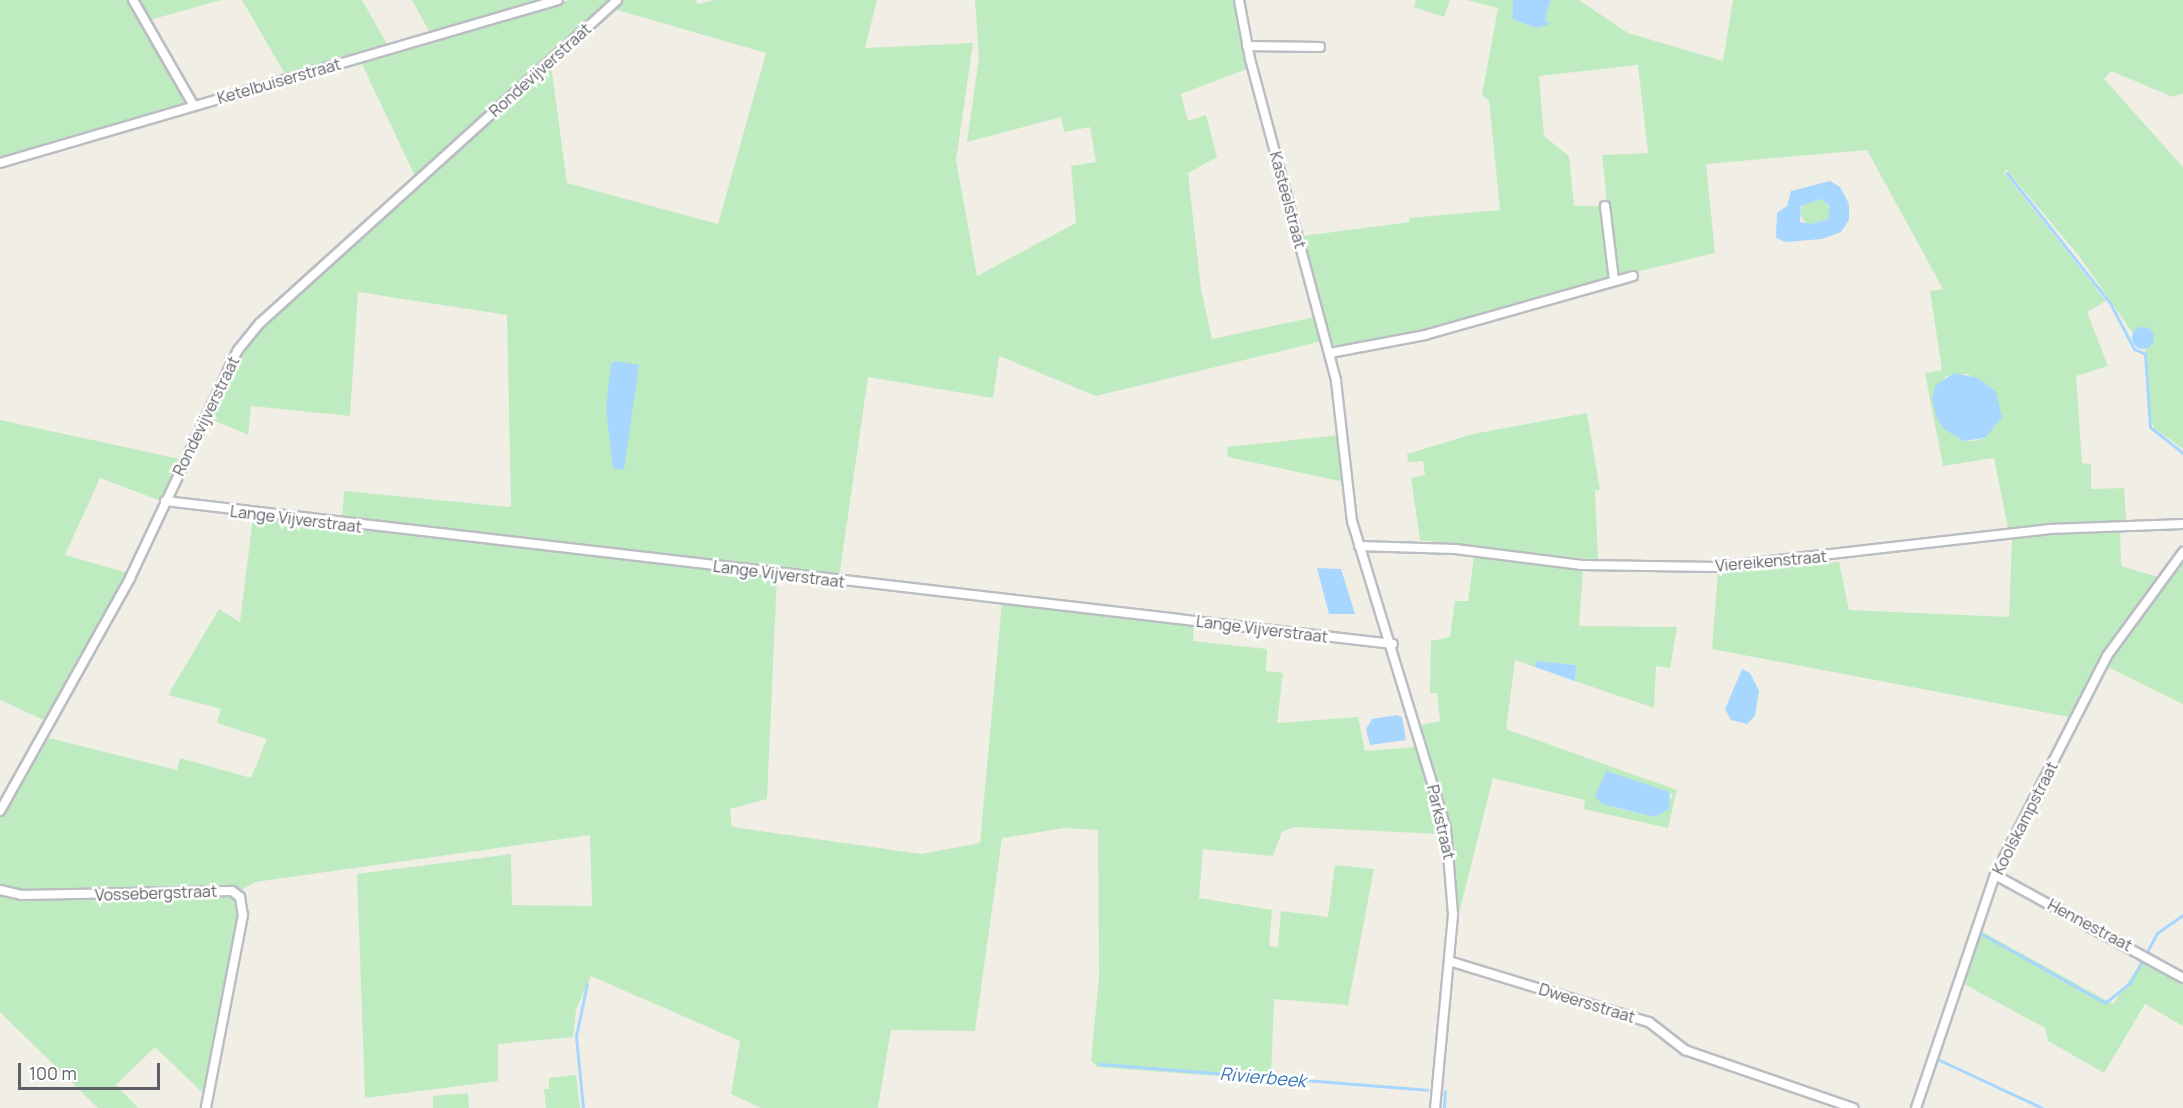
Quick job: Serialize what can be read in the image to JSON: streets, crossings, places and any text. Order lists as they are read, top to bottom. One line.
{"streets":{"street":["Rondevijverstraat","Ketelbuiserstraat","Kasteelstraat","Lange Vijverstraat","Viereikenstraat","Koolskampstraat","Parkstraat","Vossebergstraat","Hennestraat","Dweersstraat"]},"crossings":[["Rondevijverstraat","Lange Vijverstraat"],["Kasteelstraat","Viereikenstraat"],["Kasteelstraat","Parkstraat"],["Lange Vijverstraat","Parkstraat"],["Viereikenstraat","Parkstraat"],["Koolskampstraat","Hennestraat"],["Parkstraat","Dweersstraat"]],"water":["Rivierbeek"],"scale_bar":"100 m"}
